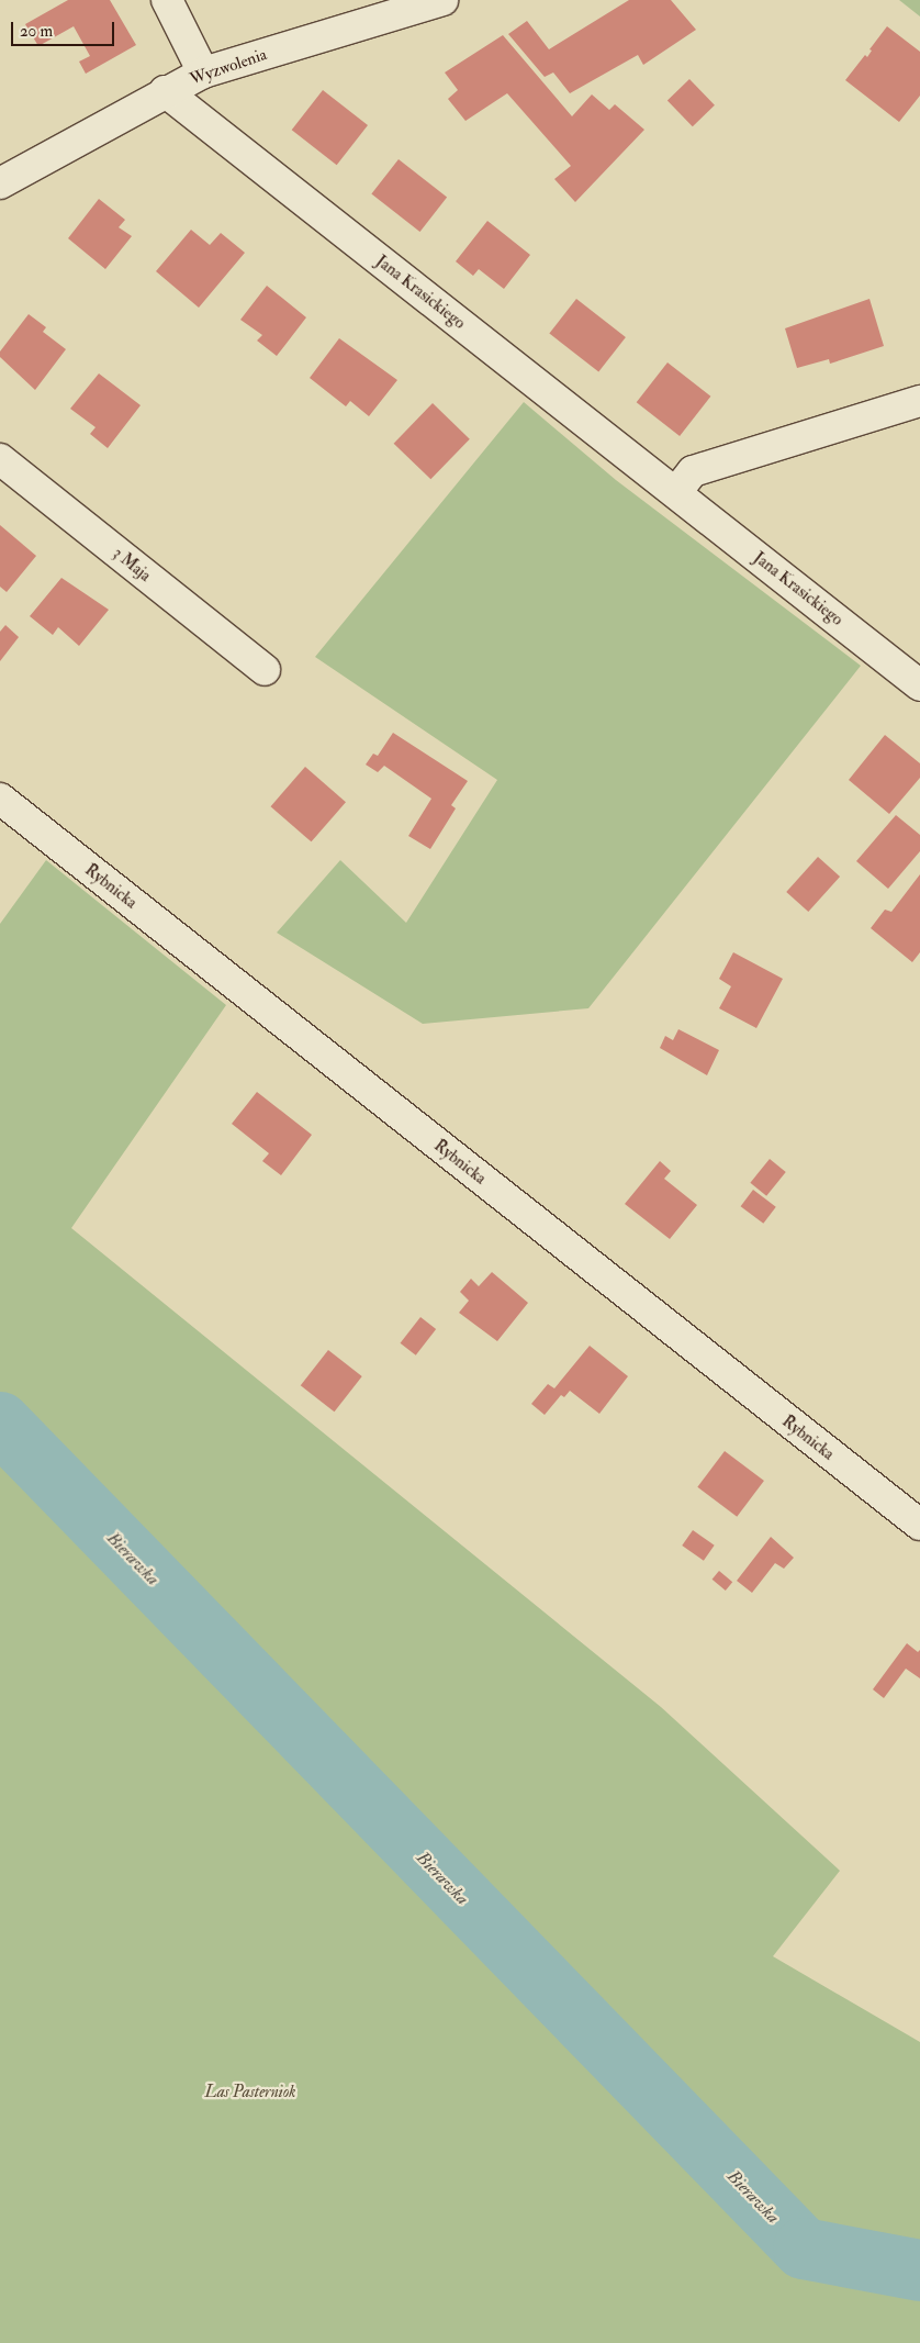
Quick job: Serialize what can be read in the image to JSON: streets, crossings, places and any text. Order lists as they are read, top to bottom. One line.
{"streets":{"street":["Wyzwolenia","Jana Krasickiego","3 Maja","Rybnicka"]},"crossings":[["Wyzwolenia","Jana Krasickiego"]],"water":["Bierawka"],"parks":["Las Pasterniok"],"scale_bar":"20 m"}
